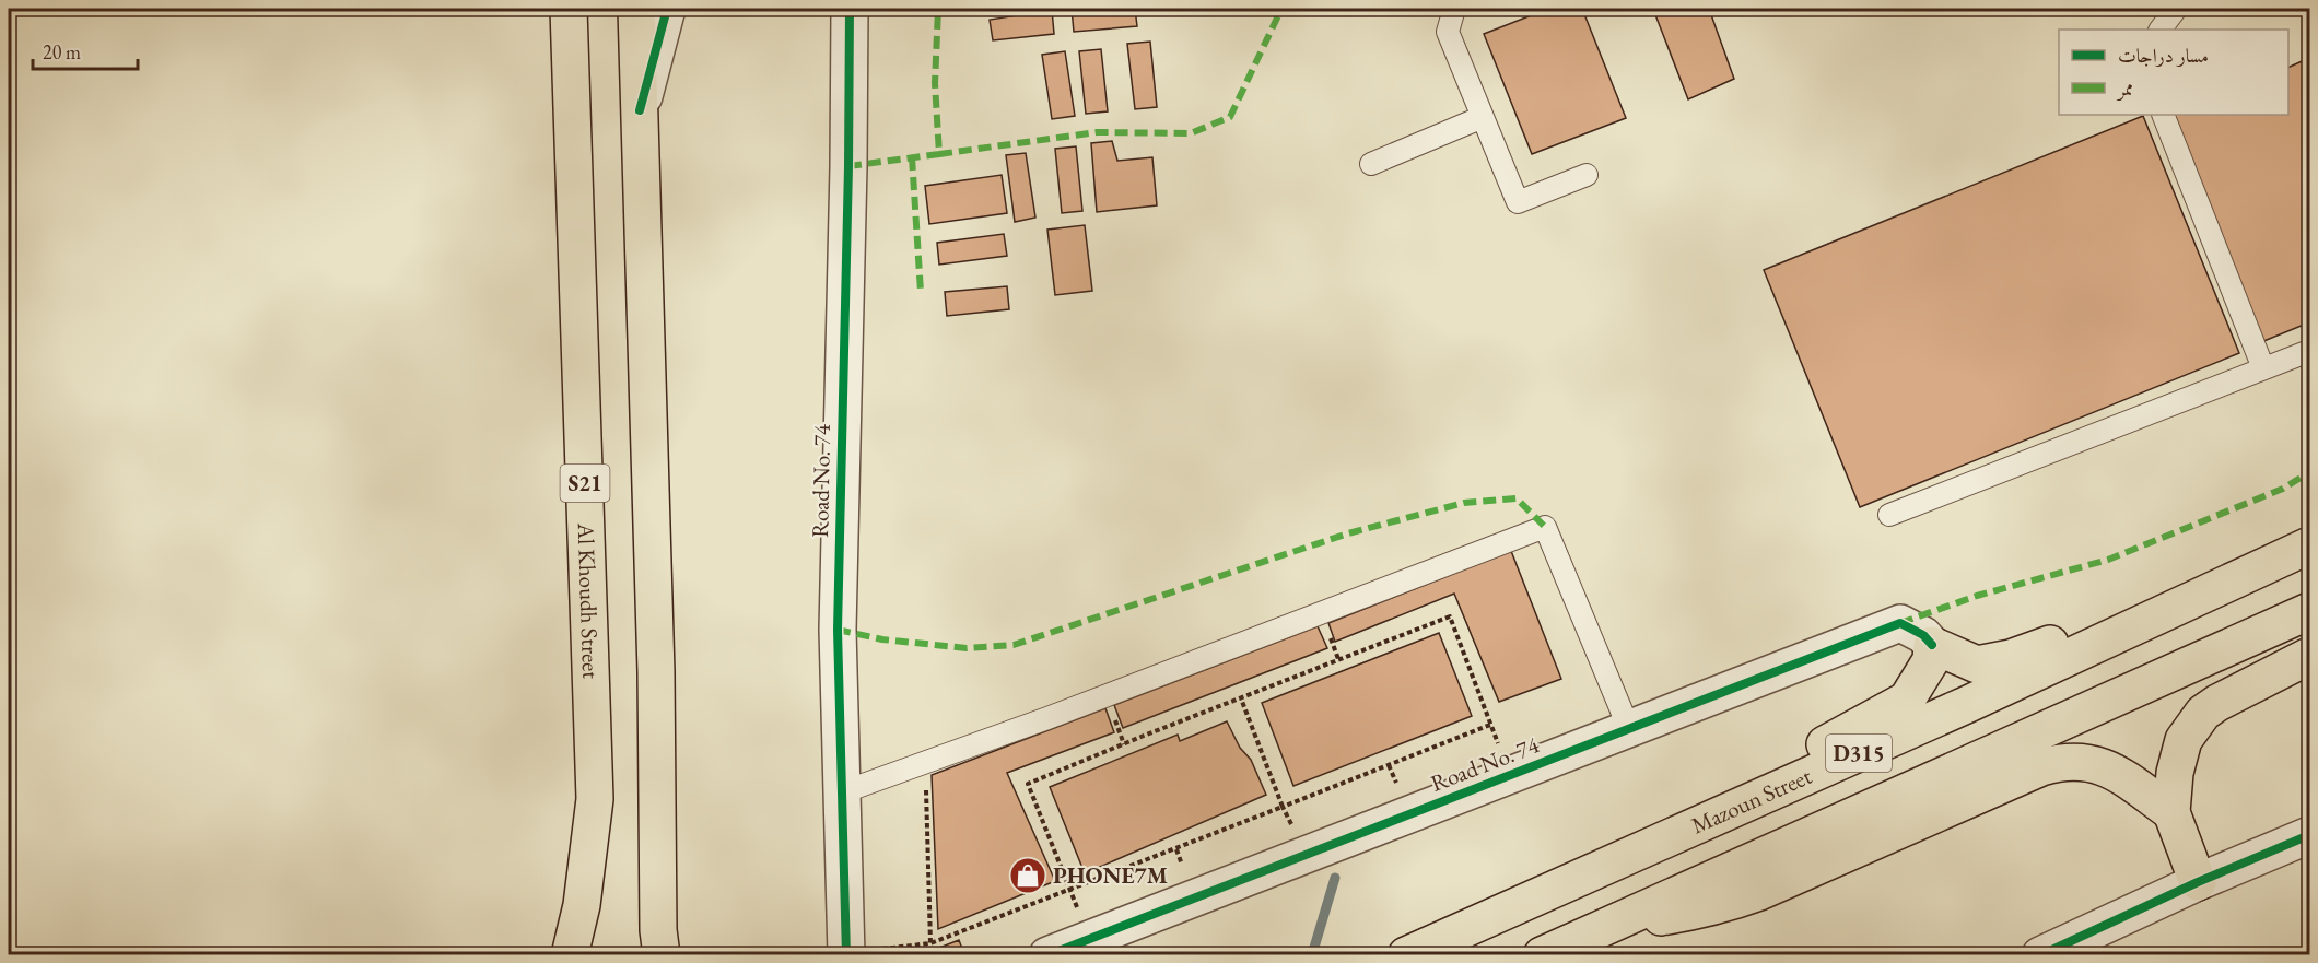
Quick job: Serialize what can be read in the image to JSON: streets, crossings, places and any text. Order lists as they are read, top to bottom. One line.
{"streets":{"main road":["S21","Al Khoudh Street","D315","Mazoun Street"],"street":["Road No. 74"]},"places":{"shop":["PHONE7M"]},"legend":["مسار دراجات","ممر"],"scale_bar":"20 m"}
